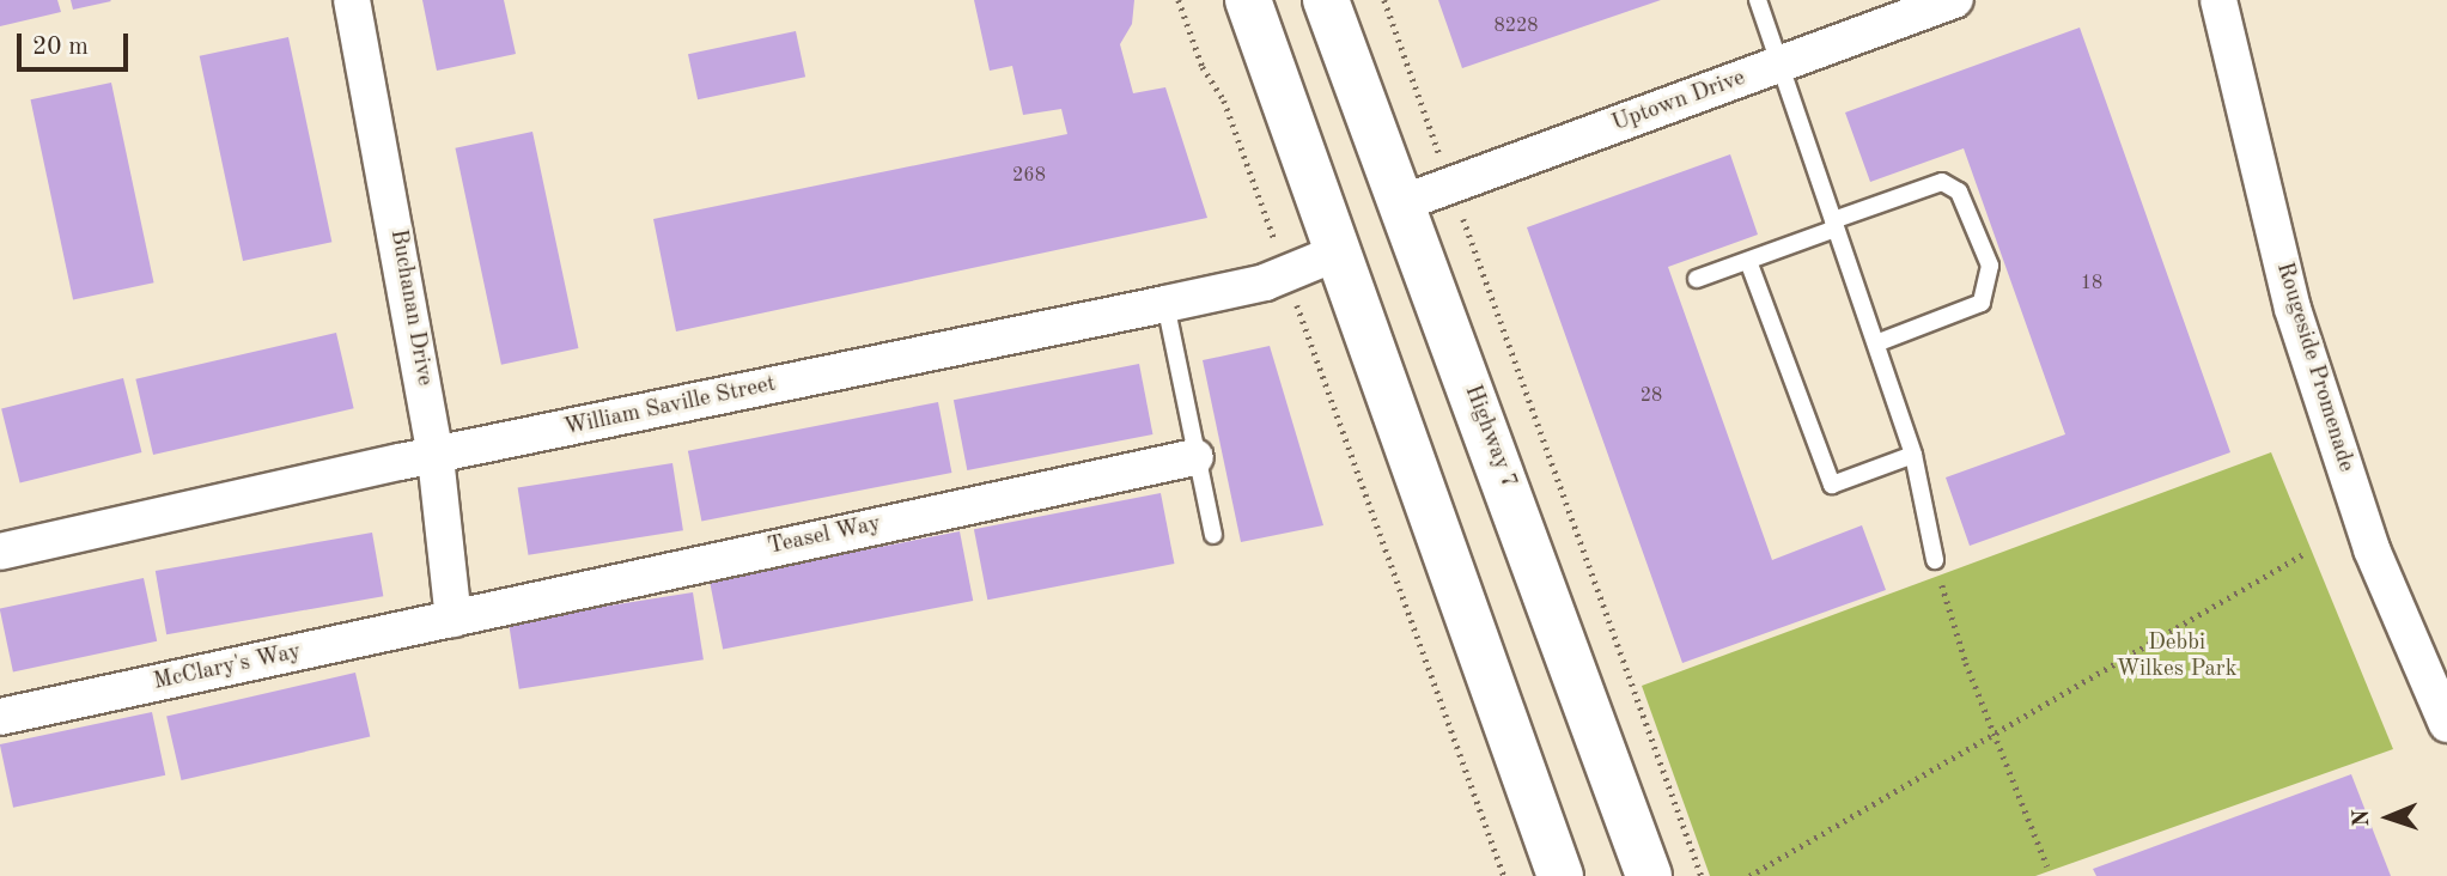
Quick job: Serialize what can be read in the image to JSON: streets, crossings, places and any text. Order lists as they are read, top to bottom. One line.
{"streets":{"main road":["Highway 7"],"street":["Uptown Drive","Buchanan Drive","Rougeside Promenade","William Saville Street","Teasel Way","McClary's Way"]},"crossings":[["Uptown Drive","Highway 7"],["Buchanan Drive","William Saville Street"],["Buchanan Drive","Teasel Way"],["Buchanan Drive","McClary's Way"],["Teasel Way","McClary's Way"]],"parks":["Debbi Wilkes Park"],"house_numbers":["8228","268","18","28"],"scale_bar":"20 m","north":"left"}
